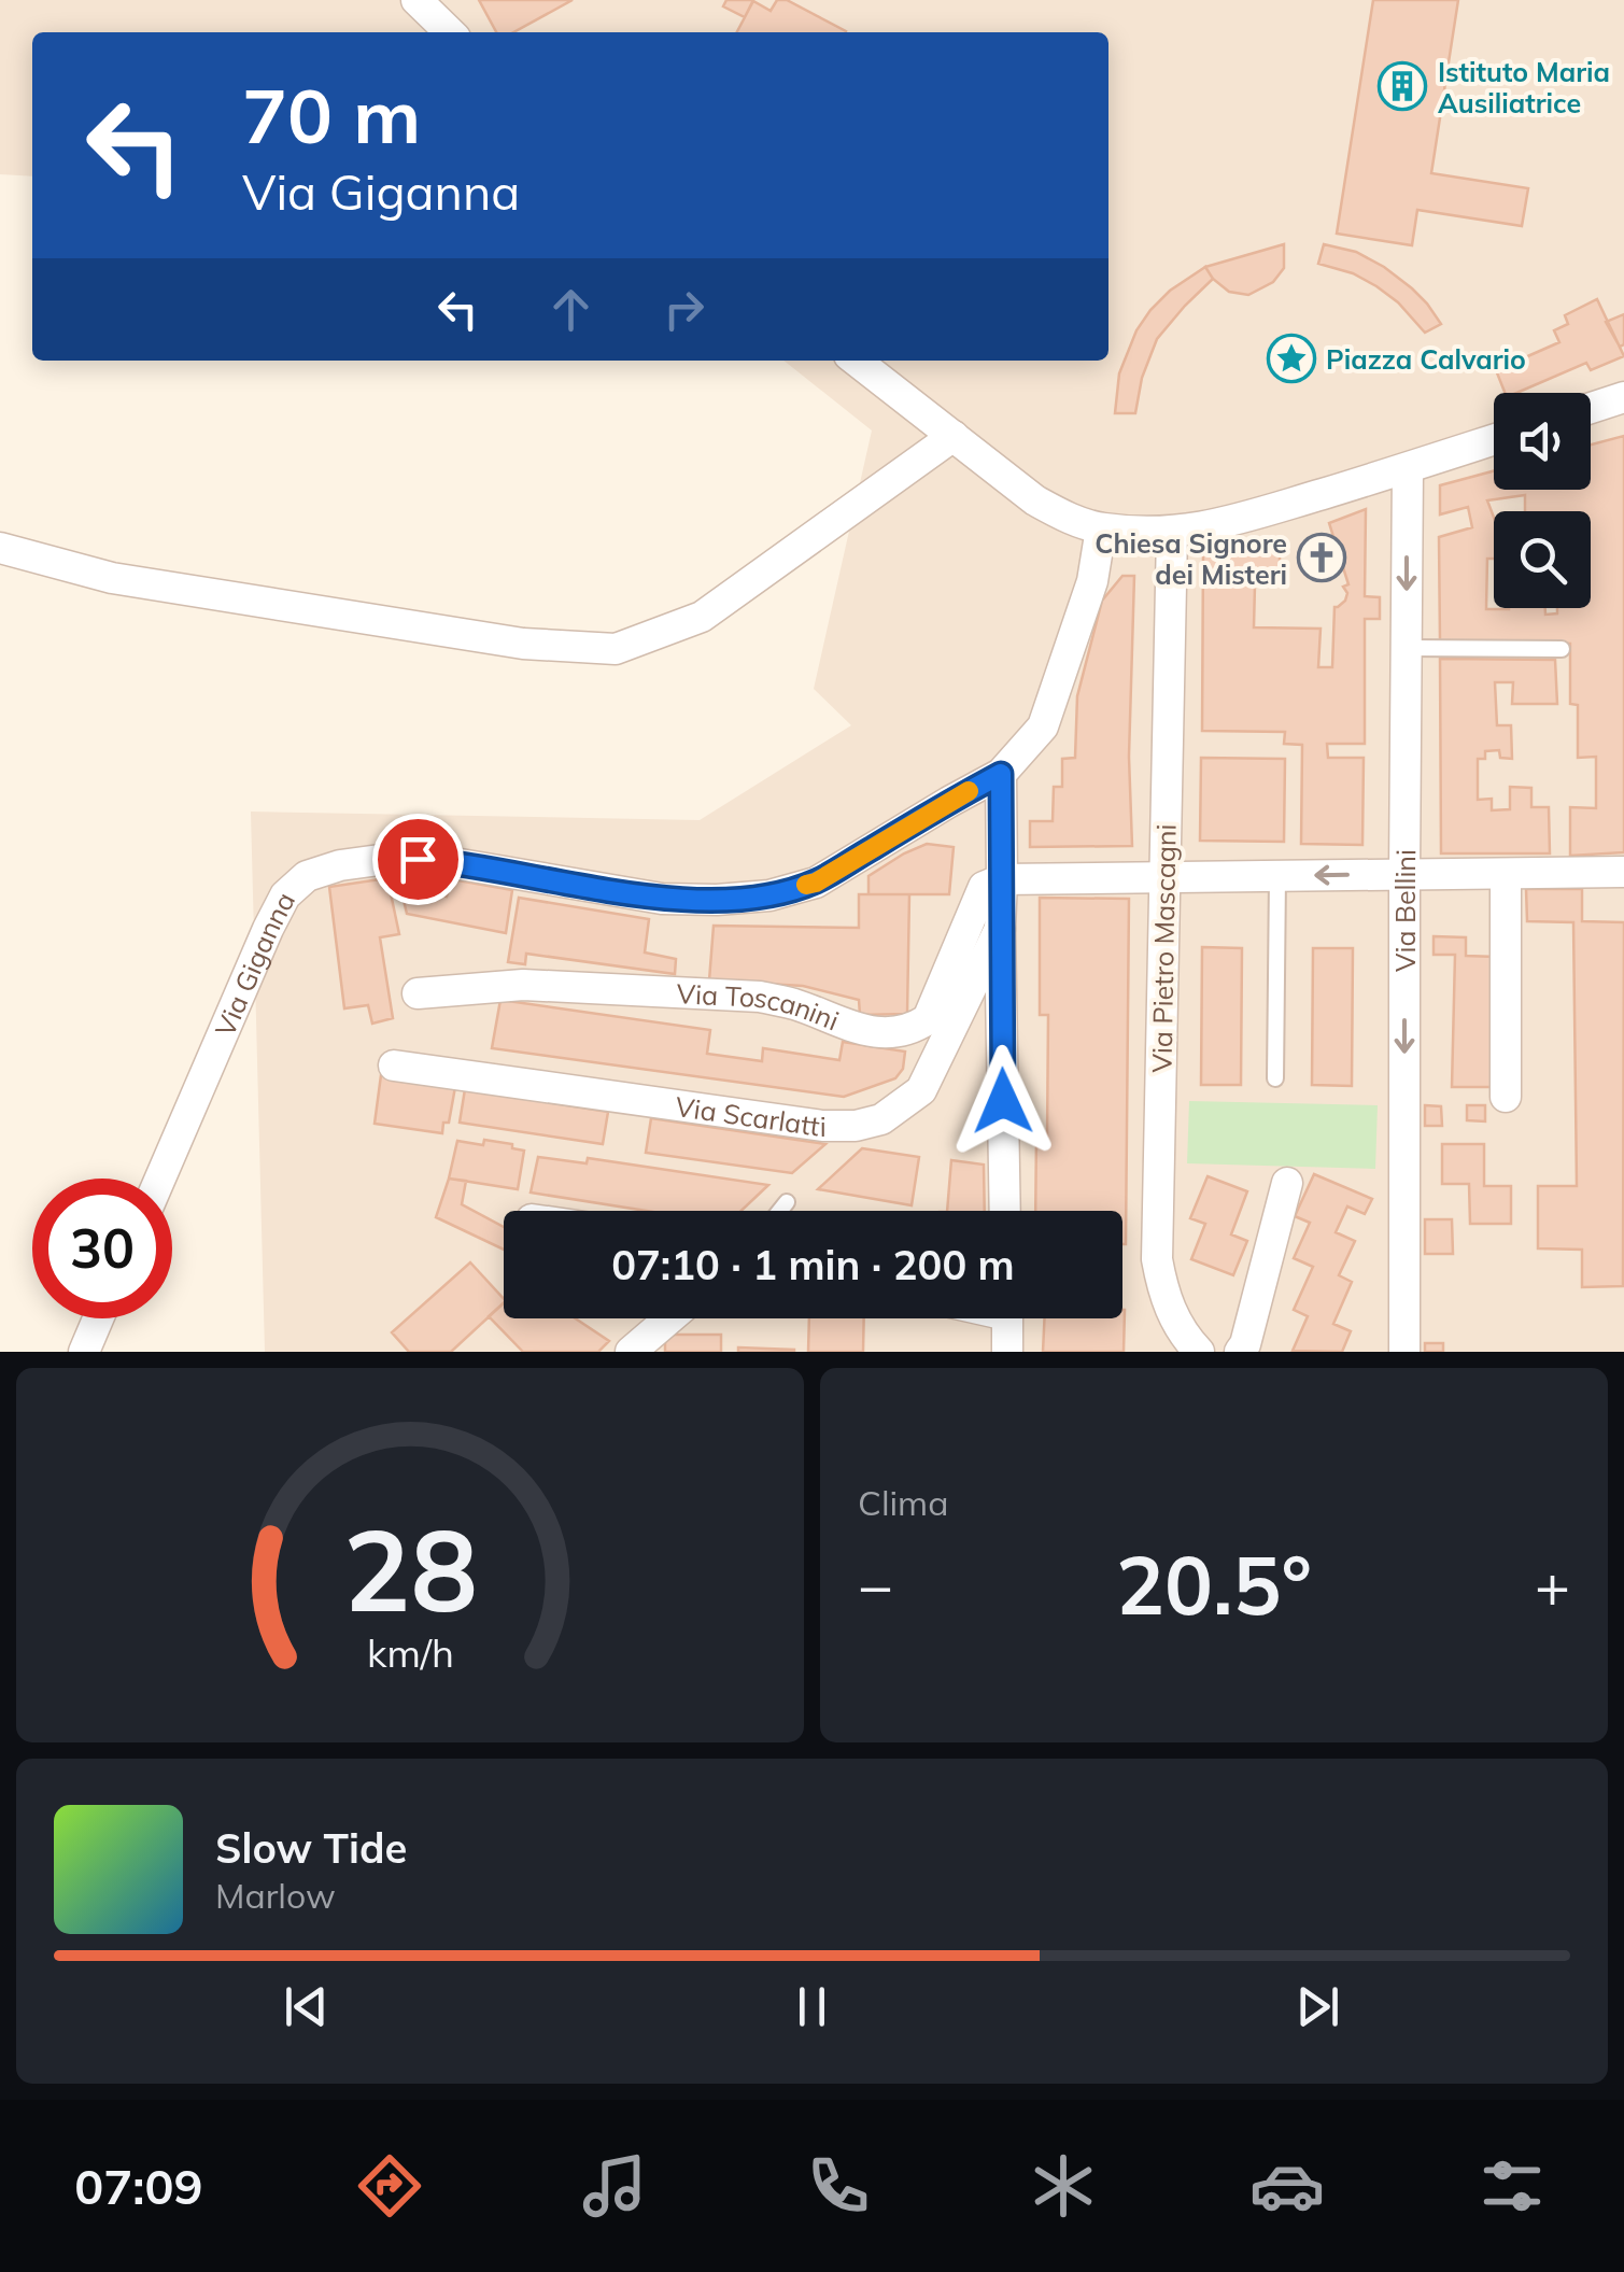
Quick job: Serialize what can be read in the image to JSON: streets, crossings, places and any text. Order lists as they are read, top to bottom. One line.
{"streets":{"street":["Via Bellini","Via Pietro Mascagni","Via Giganna","Via Toscanini","Via Scarlatti"]},"places":{"building":["Istituto Maria Ausiliatrice"],"place":["Piazza Calvario"],"church":["Chiesa Signore dei Misteri"]},"page":{"turn":["70 m","Via Giganna"],"limit":"30","trip":"07:10 · 1 min · 200 m","tile":"Clima","heat":["−","20.5°","+"],"song":["Slow Tide","Marlow"],"tabs":"07:09","gauge":["28","km/h"]}}
